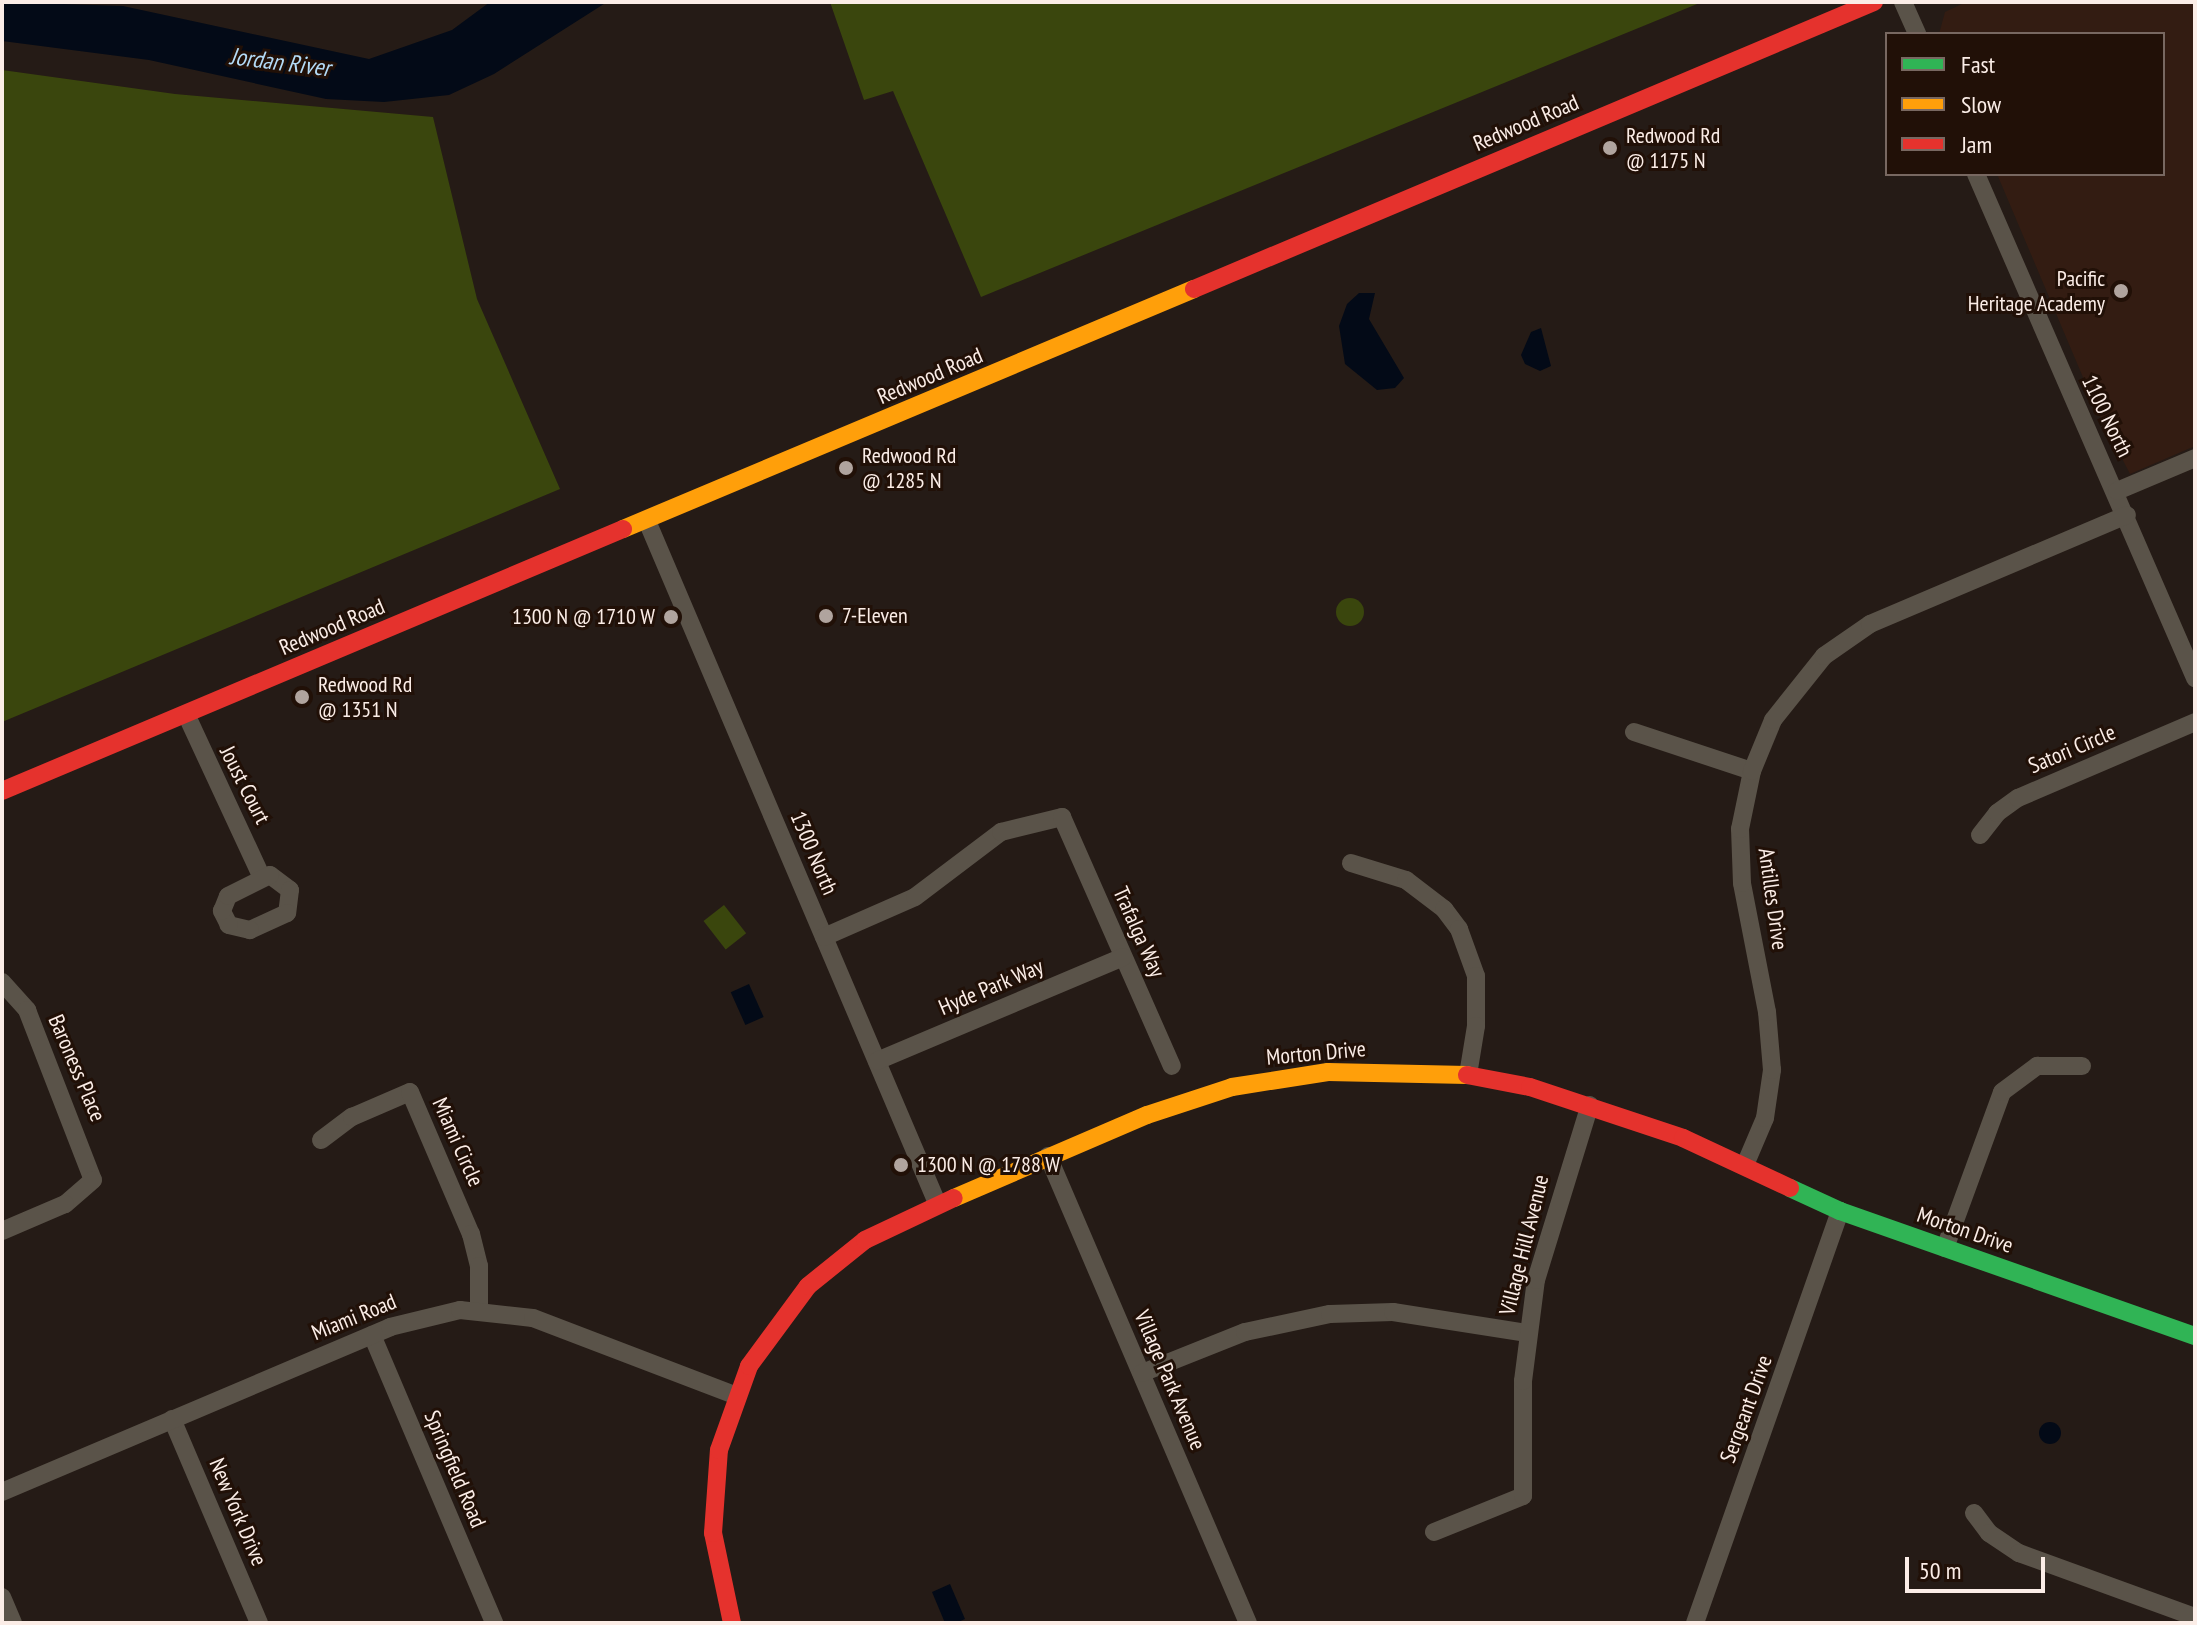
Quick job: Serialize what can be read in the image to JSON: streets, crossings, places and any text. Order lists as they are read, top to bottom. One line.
{"streets":{"main road":["Redwood Road","Morton Drive"],"street":["1100 North","Satori Circle","Joust Court","1300 North","Antilles Drive","Trafalga Way","Hyde Park Way","Baroness Place","Miami Circle","Village Hill Avenue","Miami Road","Village Park Avenue","Sergeant Drive","Springfield Road","New York Drive"]},"crossings":[["Redwood Road","Joust Court"],["Redwood Road","1300 North"],["1100 North","Antilles Drive"],["1300 North","Trafalga Way"],["1300 North","Hyde Park Way"],["1300 North","Morton Drive"],["Antilles Drive","Morton Drive"],["Trafalga Way","Hyde Park Way"],["Morton Drive","Village Hill Avenue"],["Morton Drive","Miami Road"],["Morton Drive","Village Park Avenue"],["Morton Drive","Sergeant Drive"],["Miami Circle","Miami Road"],["Miami Road","Springfield Road"],["Miami Road","New York Drive"]],"water":["Jordan River"],"places":["Redwood Rd @ 1175 N","Pacific Heritage Academy","Redwood Rd @ 1285 N","7-Eleven","1300 N @ 1710 W","Redwood Rd @ 1351 N","1300 N @ 1788 W"],"legend":["Fast","Slow","Jam"],"scale_bar":"50 m"}
